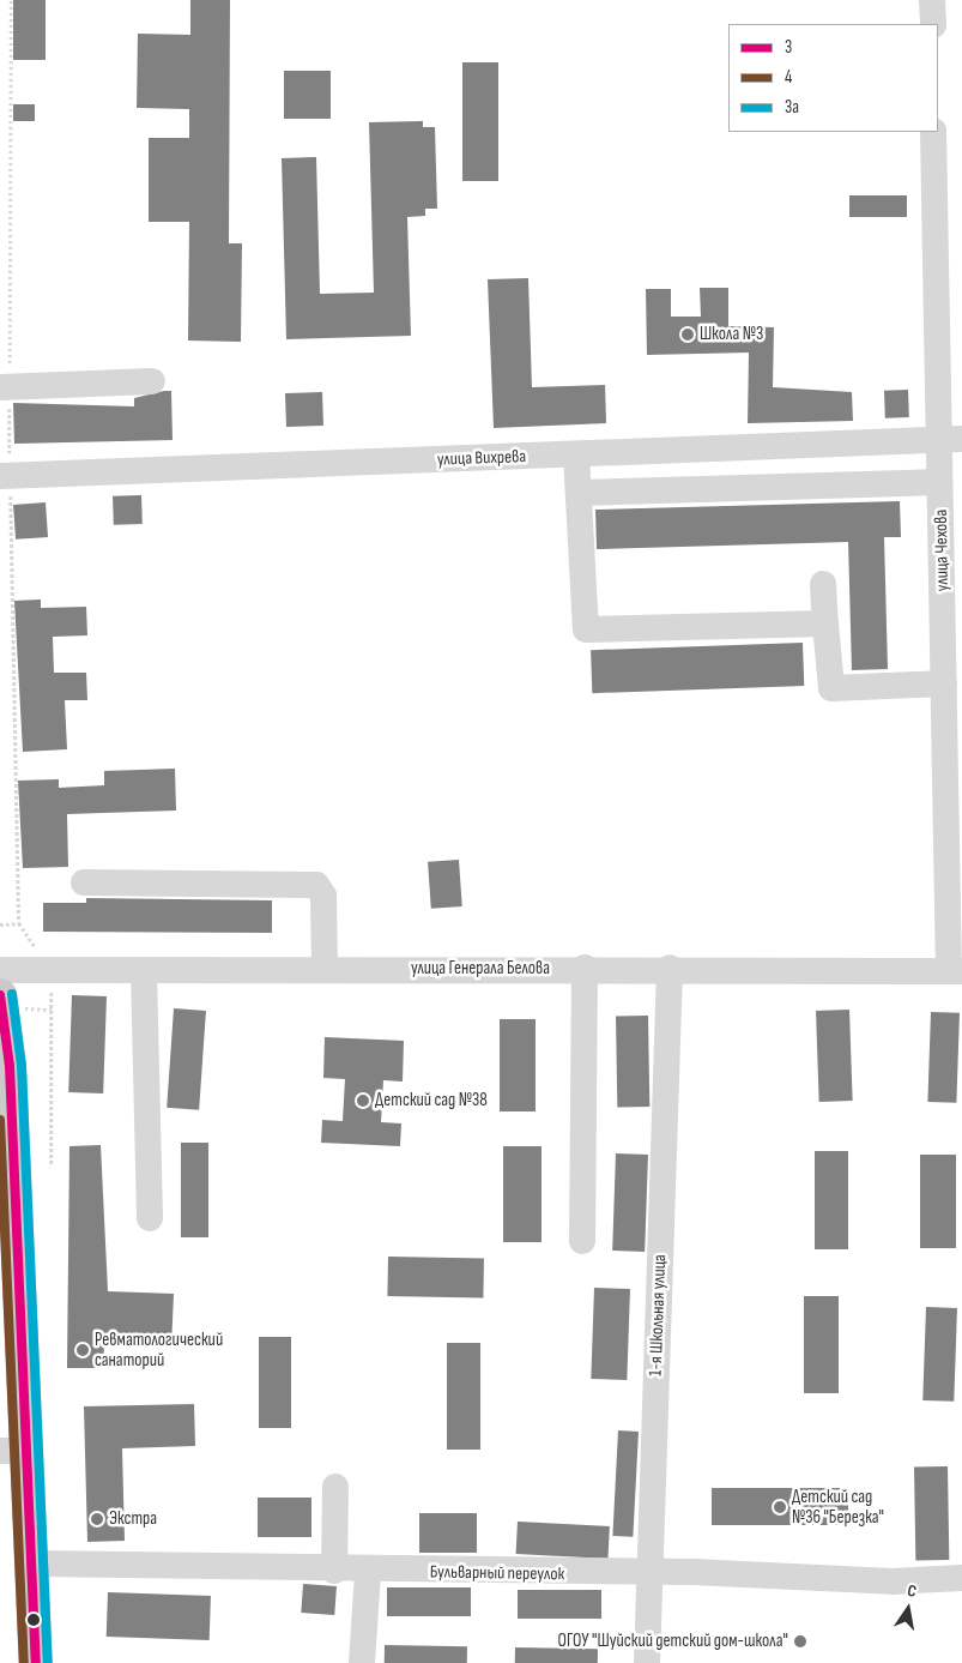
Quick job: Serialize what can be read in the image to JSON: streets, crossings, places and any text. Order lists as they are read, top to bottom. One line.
{"streets":{"street":["улица Вихрева","улица Чехова","улица Генерала Белова","1-я Школьная улица","Бульварный переулок"]},"crossings":[["улица Вихрева","улица Чехова"],["улица Чехова","улица Генерала Белова"],["улица Генерала Белова","1-я Школьная улица"],["1-я Школьная улица","Бульварный переулок"]],"places":["Школа №3","Детский сад №38","Ревматологический санаторий","Детский сад №36 \"Березка\"","Экстра","ОГОУ \"Шуйский детский дом-школа\""],"lines":["transit line 3а","transit line 3","transit line 4"],"legend":["3","4","3а"],"north":"top"}
